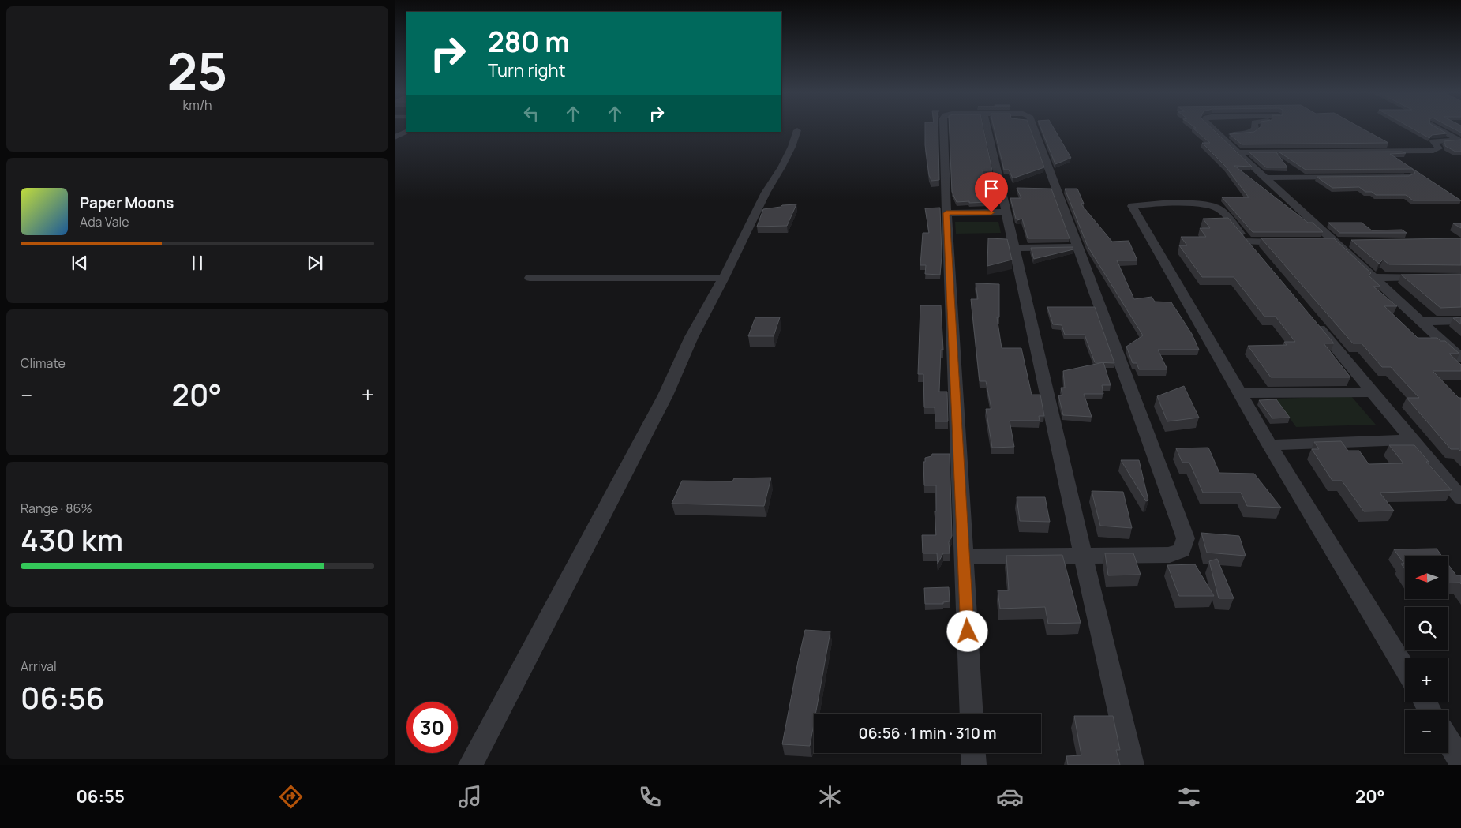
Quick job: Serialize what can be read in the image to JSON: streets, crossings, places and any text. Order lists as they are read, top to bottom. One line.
{"north":"left","page":{"tile":[["25","km/h"],"Climate",["Range · 86%","430 km"],["Arrival","06:56"]],"turn":["280 m","Turn right"],"song":["Paper Moons","Ada Vale"],"heat":["−","20°","+"],"map_buttons":["+","−"],"limit":"30","trip":"06:56 · 1 min · 310 m","tabs":["06:55","20°"]}}
